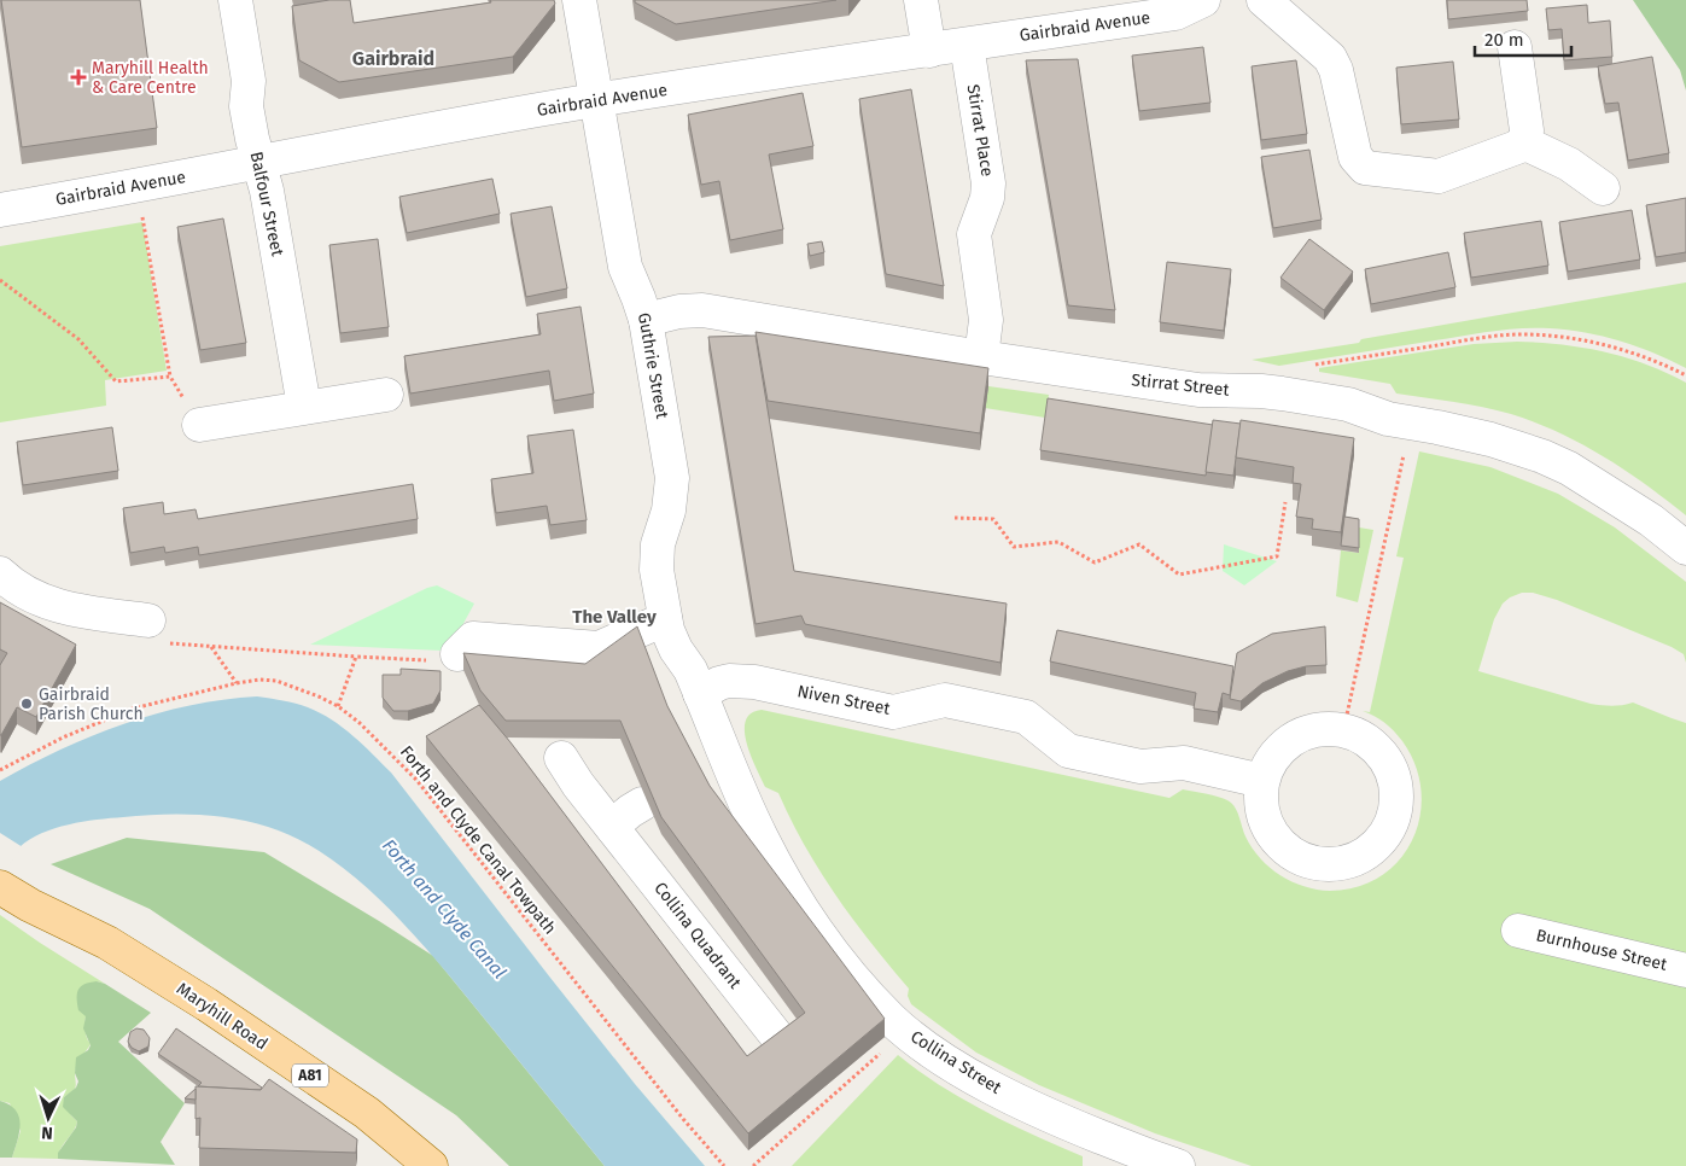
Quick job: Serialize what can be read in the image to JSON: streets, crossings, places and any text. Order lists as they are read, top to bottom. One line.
{"streets":{"main road":["Maryhill Road","A81"],"street":["Gairbraid Avenue","Stirrat Place","Balfour Street","Guthrie Street","Stirrat Street","Niven Street","Collina Quadrant","Burnhouse Street","Collina Street"],"path":["Forth and Clyde Canal Towpath"]},"crossings":[["Gairbraid Avenue","Stirrat Place"],["Gairbraid Avenue","Balfour Street"],["Gairbraid Avenue","Guthrie Street"],["Stirrat Place","Stirrat Street"],["Guthrie Street","Stirrat Street"],["Guthrie Street","Niven Street"],["Guthrie Street","Collina Street"],["Niven Street","Collina Street"]],"districts":["Gairbraid","The Valley"],"water":["Forth and Clyde Canal"],"places":{"health":["Maryhill Health & Care Centre"],"other":["Gairbraid Parish Church"]},"scale_bar":"20 m","north":"bottom"}
